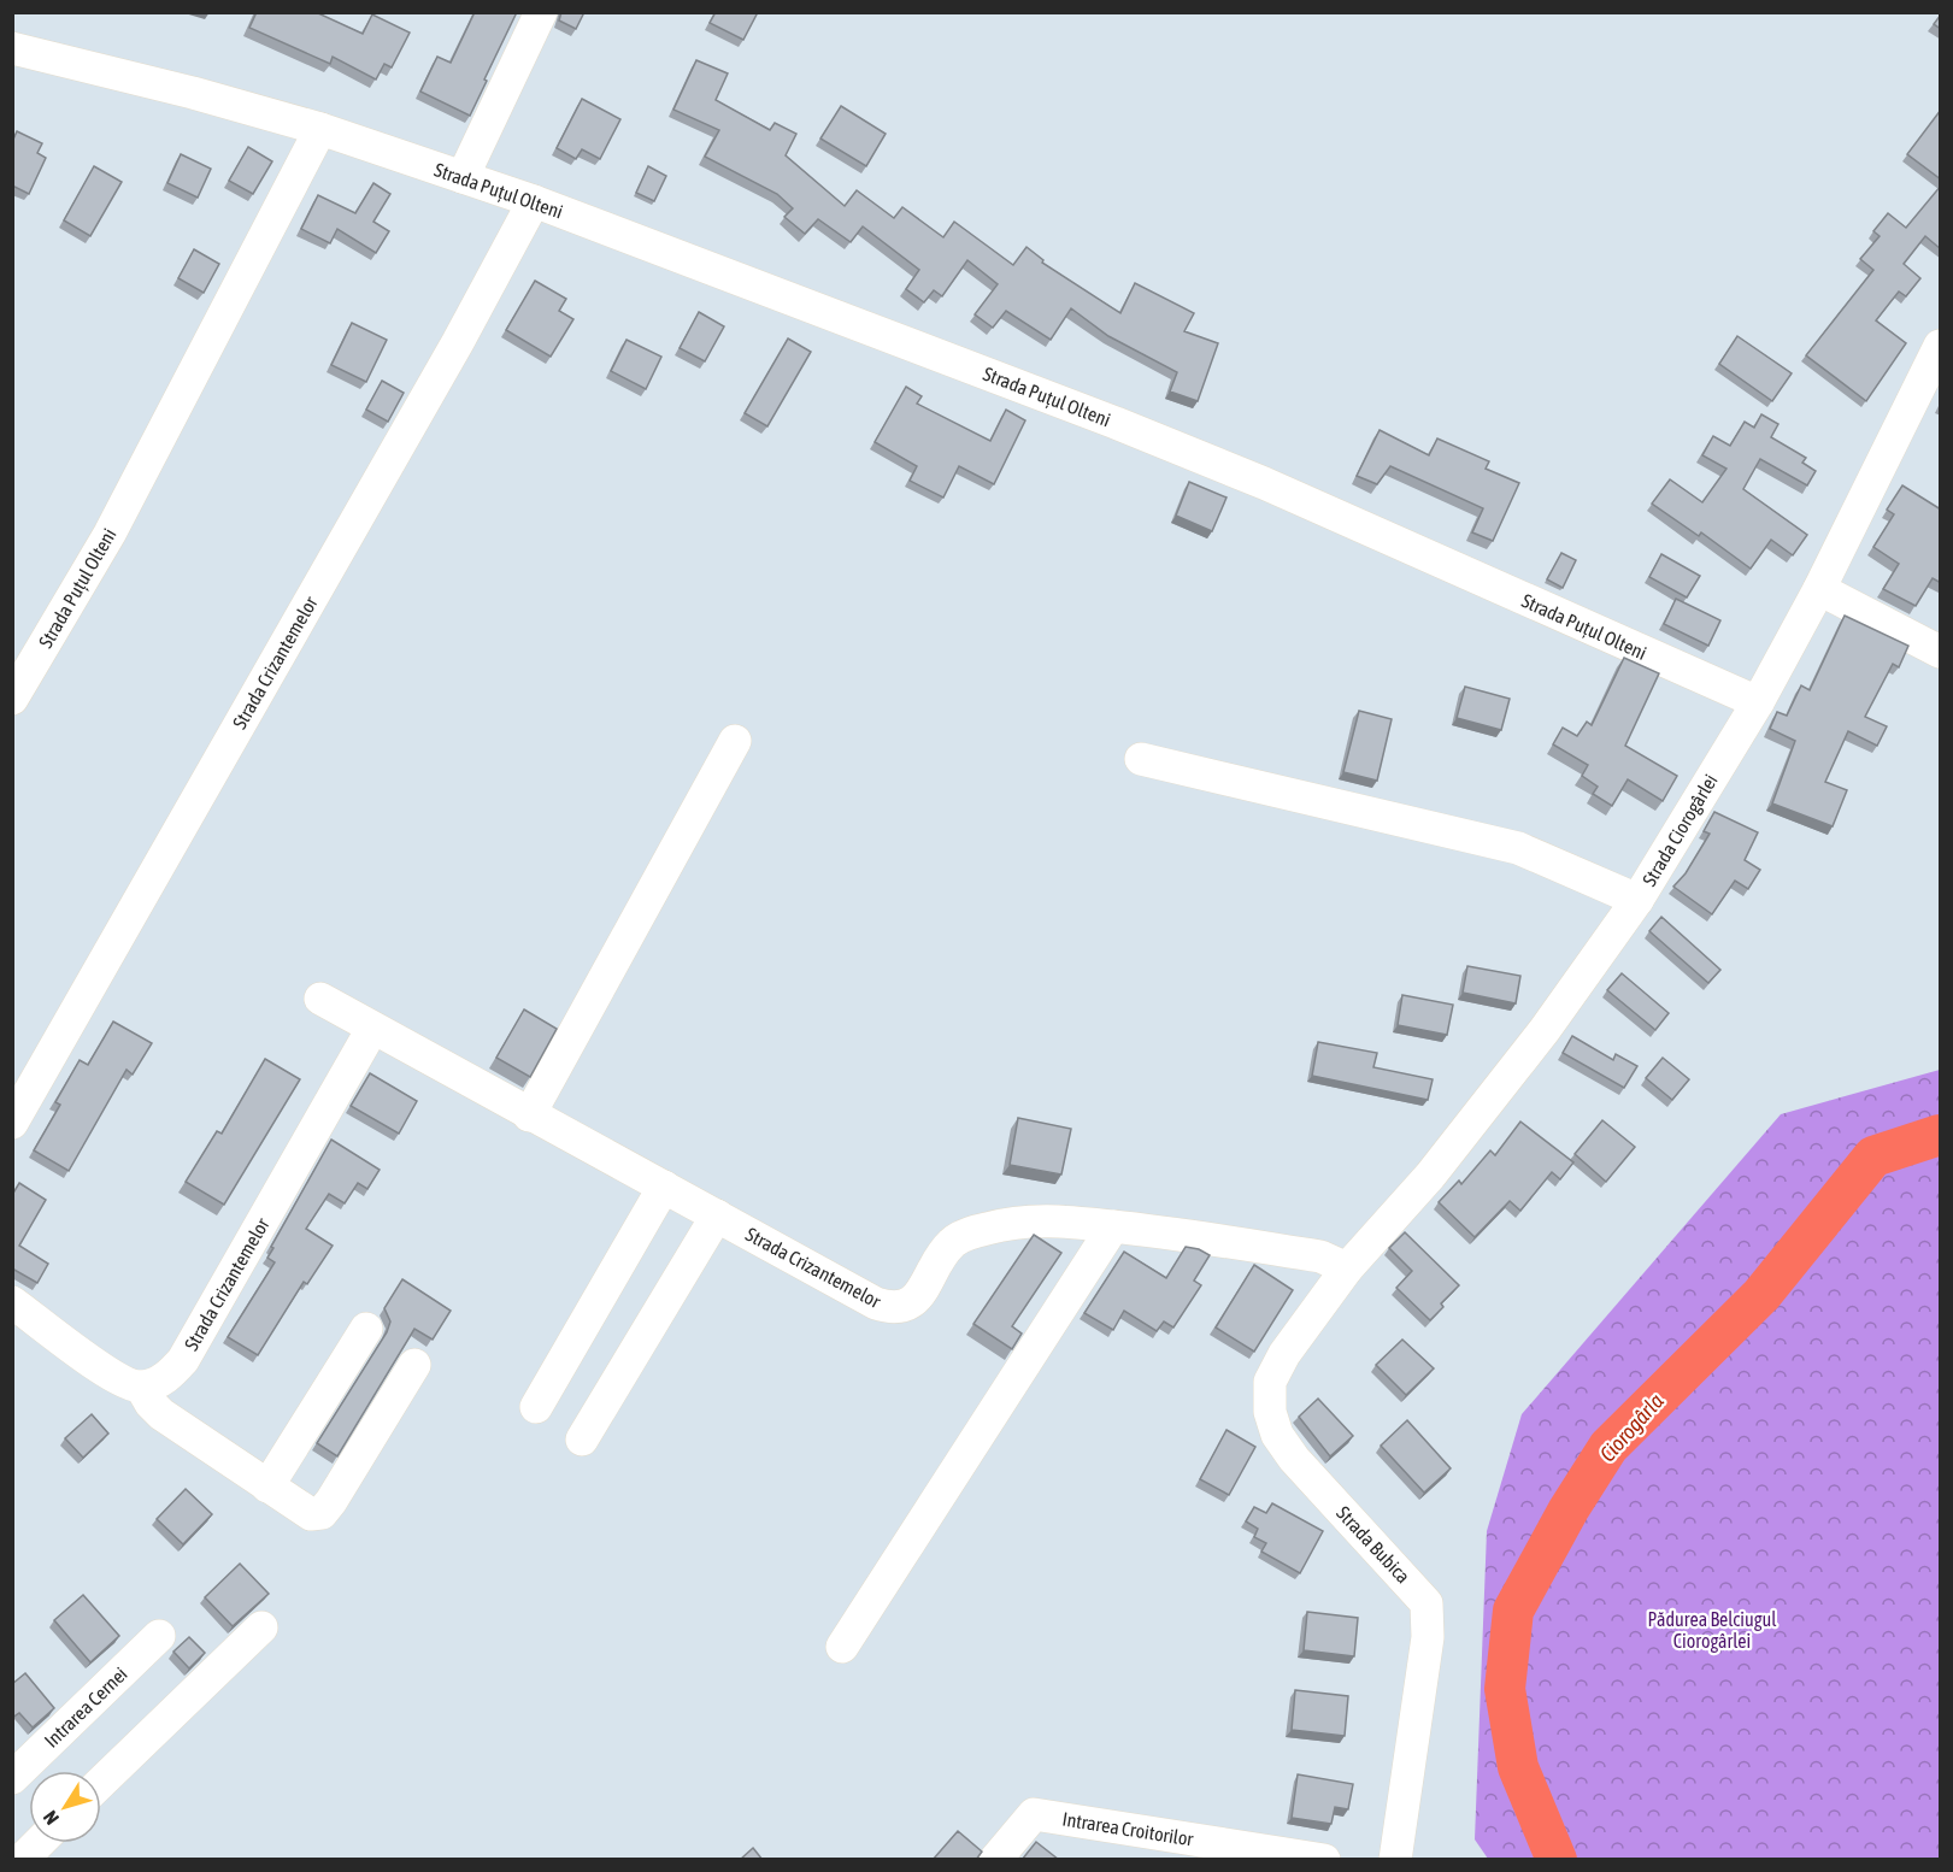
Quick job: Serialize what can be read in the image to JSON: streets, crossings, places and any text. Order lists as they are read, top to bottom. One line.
{"streets":{"street":["Strada Puțul Olteni","Strada Crizantemelor","Strada Ciorogârlei","Strada Bubica","Intrarea Cernei","Intrarea Croitorilor"]},"crossings":[["Strada Puțul Olteni","Strada Crizantemelor"],["Strada Puțul Olteni","Strada Ciorogârlei"],["Strada Crizantemelor","Strada Ciorogârlei"],["Strada Crizantemelor","Strada Bubica"],["Strada Ciorogârlei","Strada Bubica"]],"water":["Ciorogârla"],"parks":["Pădurea Belciugul Ciorogârlei"],"north":"bottom left"}
